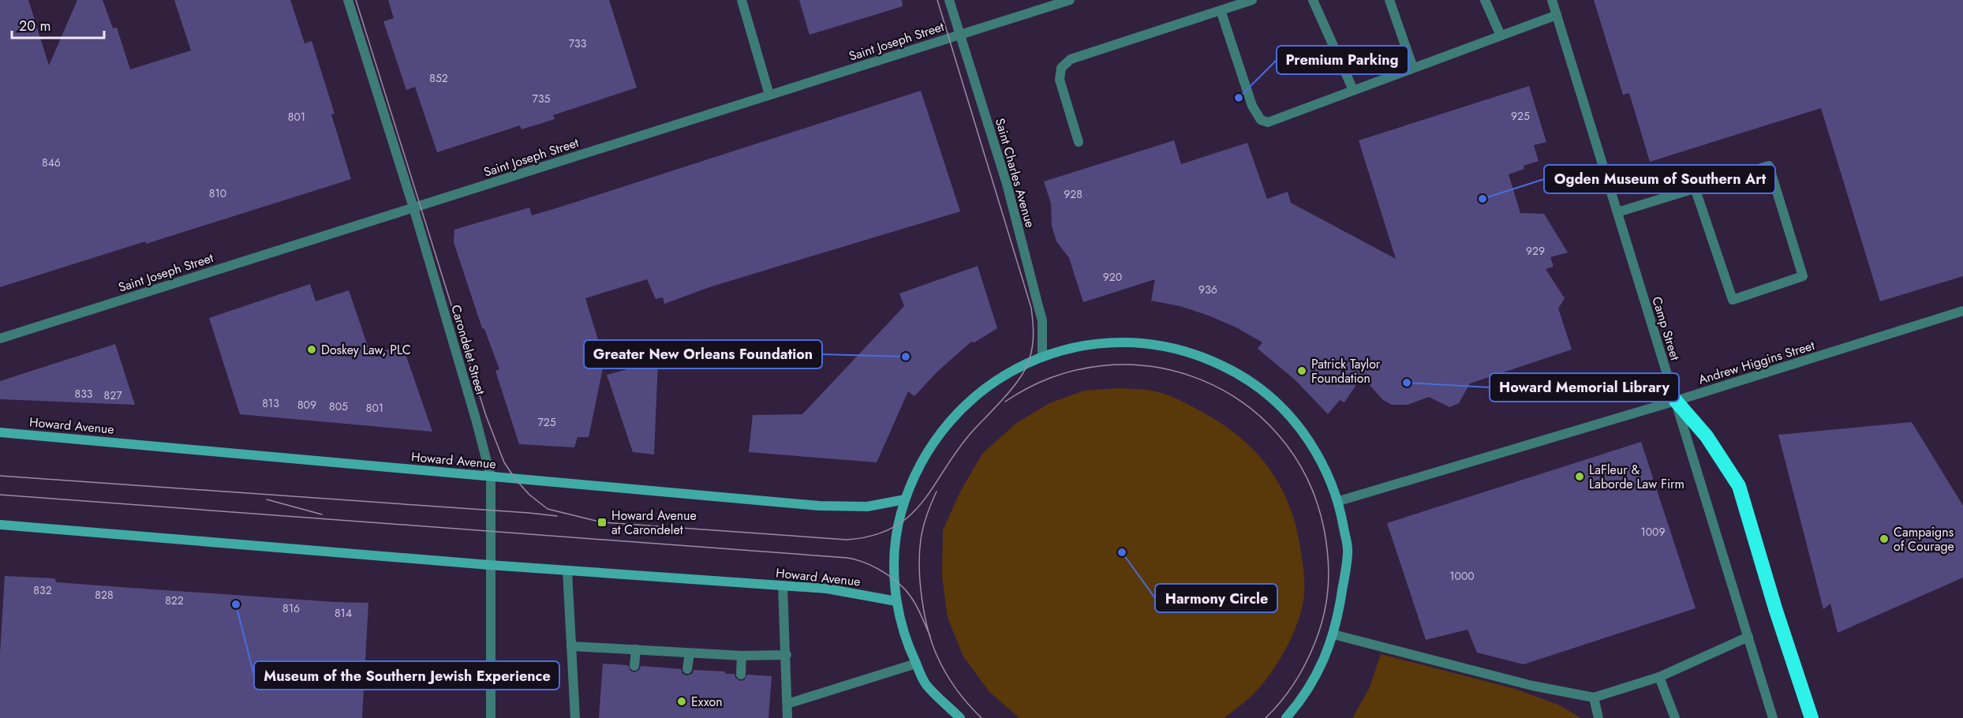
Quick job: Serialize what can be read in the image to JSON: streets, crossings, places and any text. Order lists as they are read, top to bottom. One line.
{"streets":{"main road":["Howard Avenue"],"street":["Saint Joseph Street","Saint Charles Avenue","Camp Street","Carondelet Street","Andrew Higgins Street"]},"crossings":[["Saint Joseph Street","Saint Charles Avenue"],["Saint Joseph Street","Carondelet Street"],["Camp Street","Andrew Higgins Street"],["Carondelet Street","Howard Avenue"]],"places":{"other":["Premium Parking","Ogden Museum of Southern Art","Doskey Law, PLC","Greater New Orleans Foundation","Patrick Taylor Foundation","Howard Memorial Library","LaFleur & Laborde Law Firm","Campaigns of Courage","Harmony Circle","Museum of the Southern Jewish Experience","Exxon"],"transit":["Howard Avenue at Carondelet"]},"house_numbers":["733","852","735","925","801","846","810","928","929","920","936","833","827","813","809","805","801","725","1009","1000","832","828","822","816","814"],"scale_bar":"20 m"}
